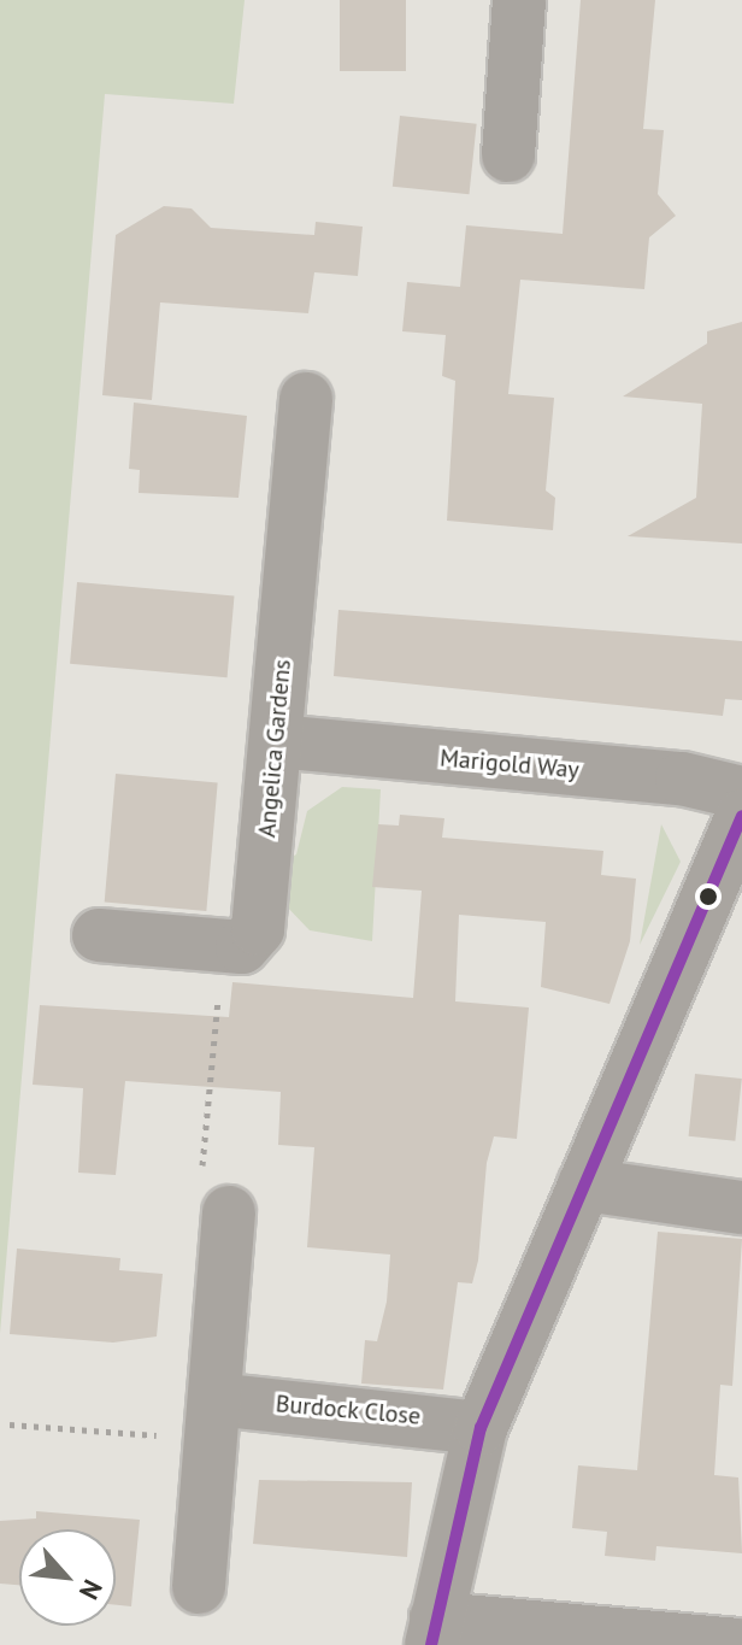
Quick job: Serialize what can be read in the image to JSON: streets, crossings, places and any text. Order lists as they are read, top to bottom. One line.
{"streets":{"street":["Angelica Gardens","Marigold Way","Burdock Close"]},"crossings":[["Angelica Gardens","Marigold Way"]],"north":"bottom right"}
